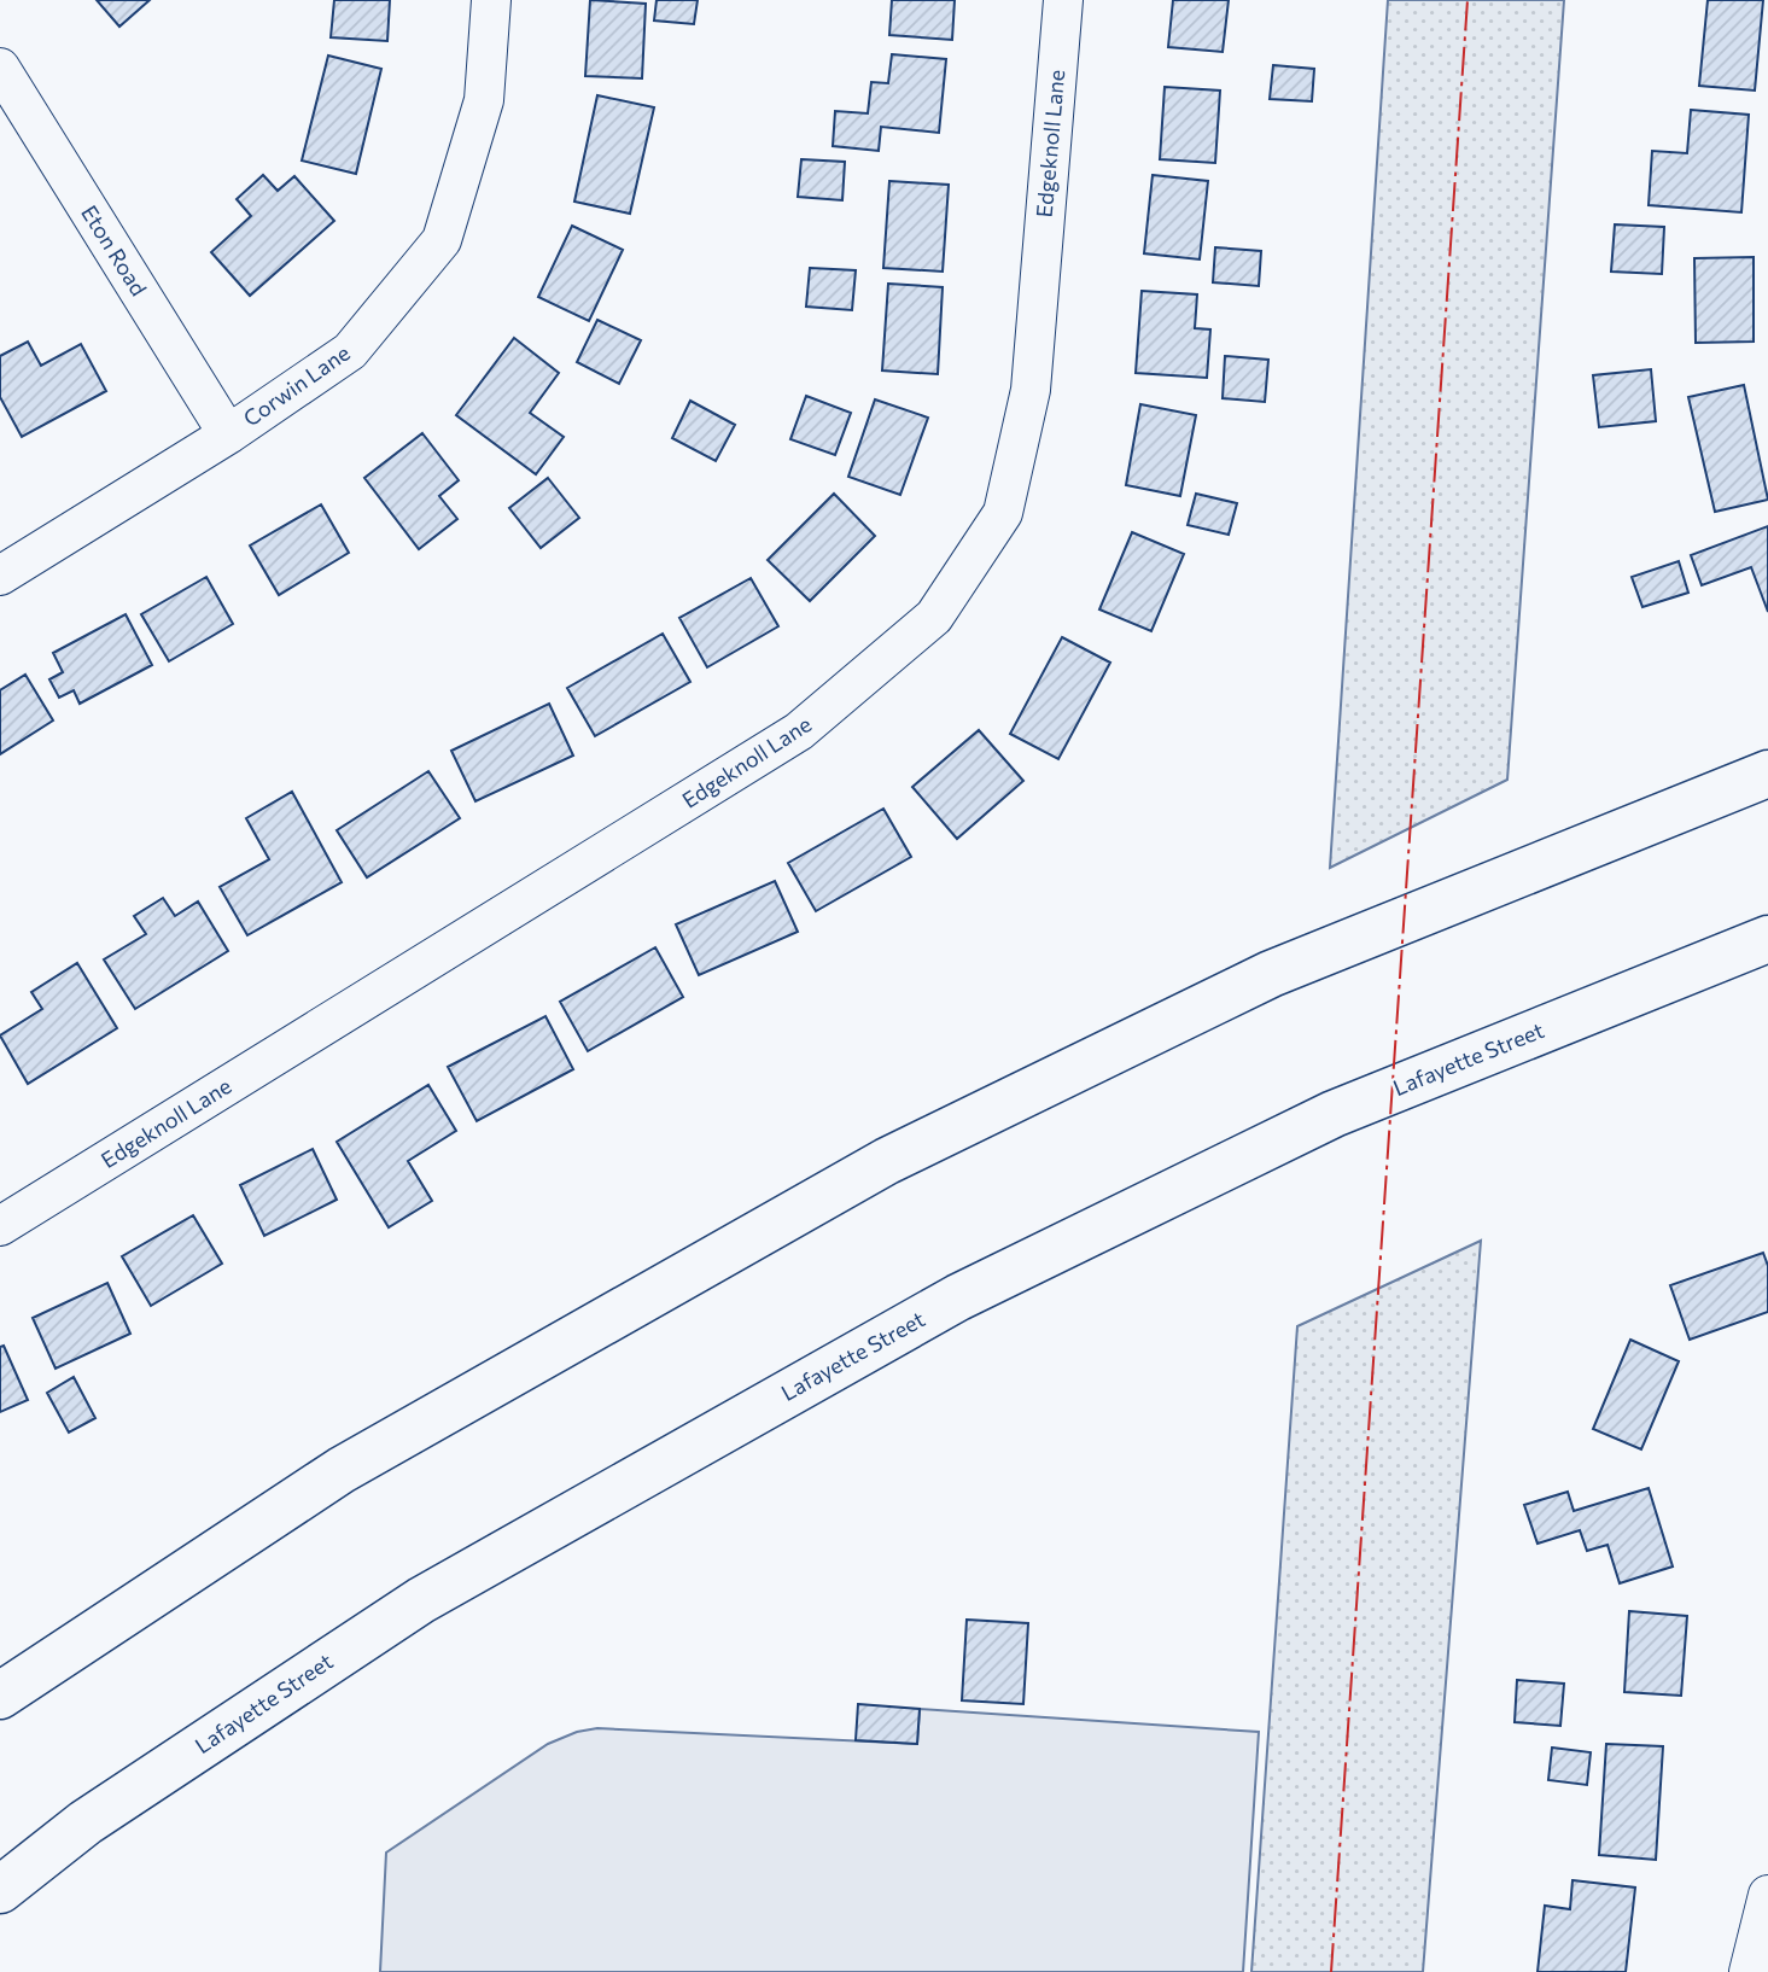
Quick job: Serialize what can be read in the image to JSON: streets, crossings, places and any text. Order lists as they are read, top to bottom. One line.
{"streets":{"highway":["Lafayette Street"],"street":["Edgeknoll Lane","Eton Road","Corwin Lane"]},"crossings":[["Eton Road","Corwin Lane"]]}
